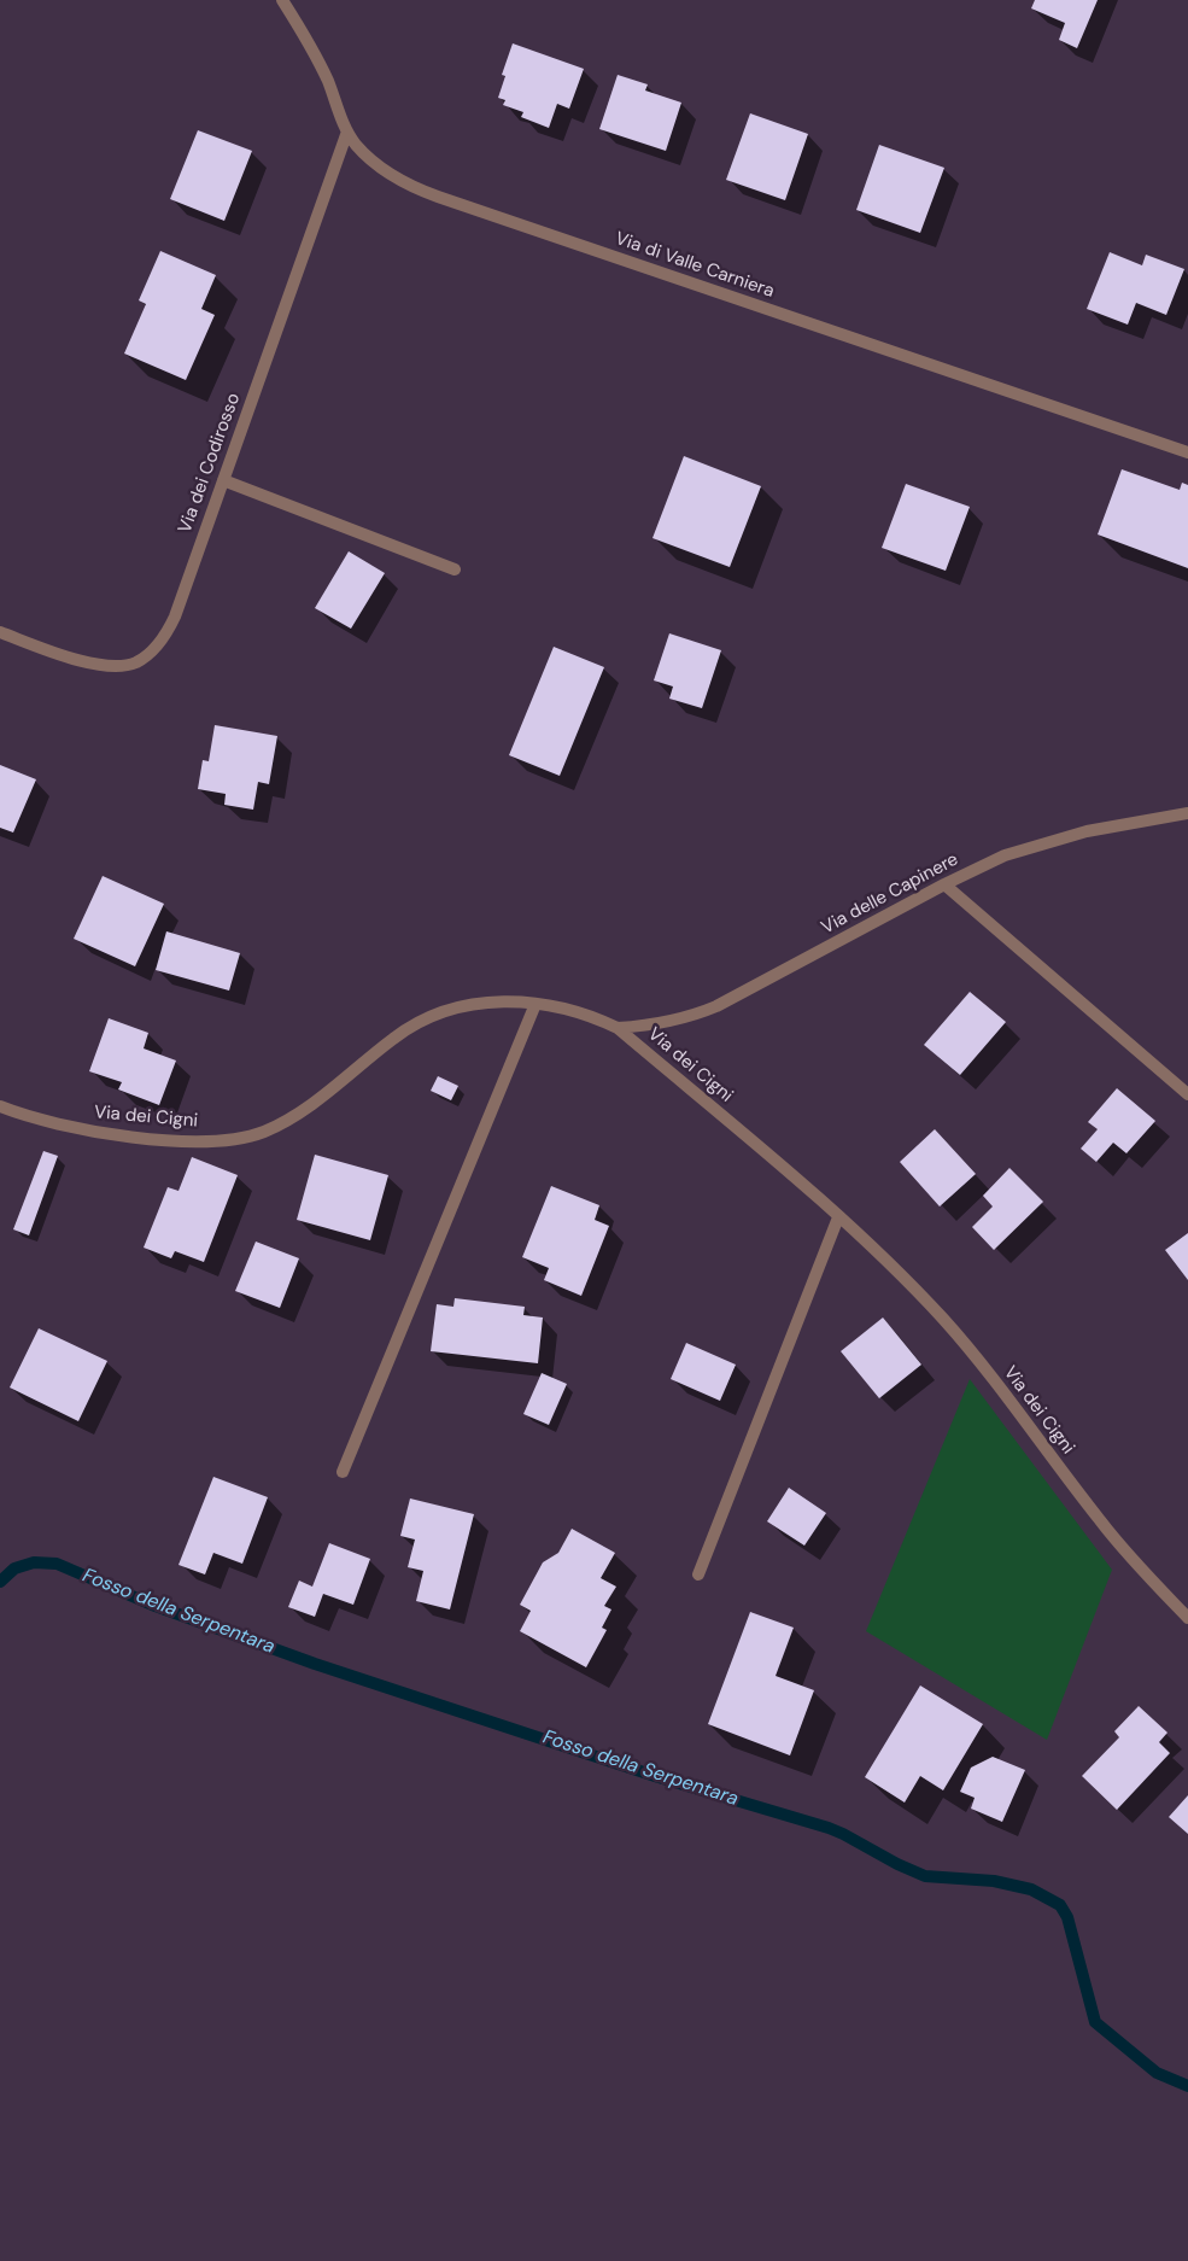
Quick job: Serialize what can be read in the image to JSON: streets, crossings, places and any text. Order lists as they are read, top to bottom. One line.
{"streets":{"street":["Via di Valle Carniera","Via dei Codirosso","Via delle Capinere","Via dei Cigni"]},"crossings":[["Via di Valle Carniera","Via dei Codirosso"],["Via delle Capinere","Via dei Cigni"]],"water":["Fosso della Serpentara"]}
